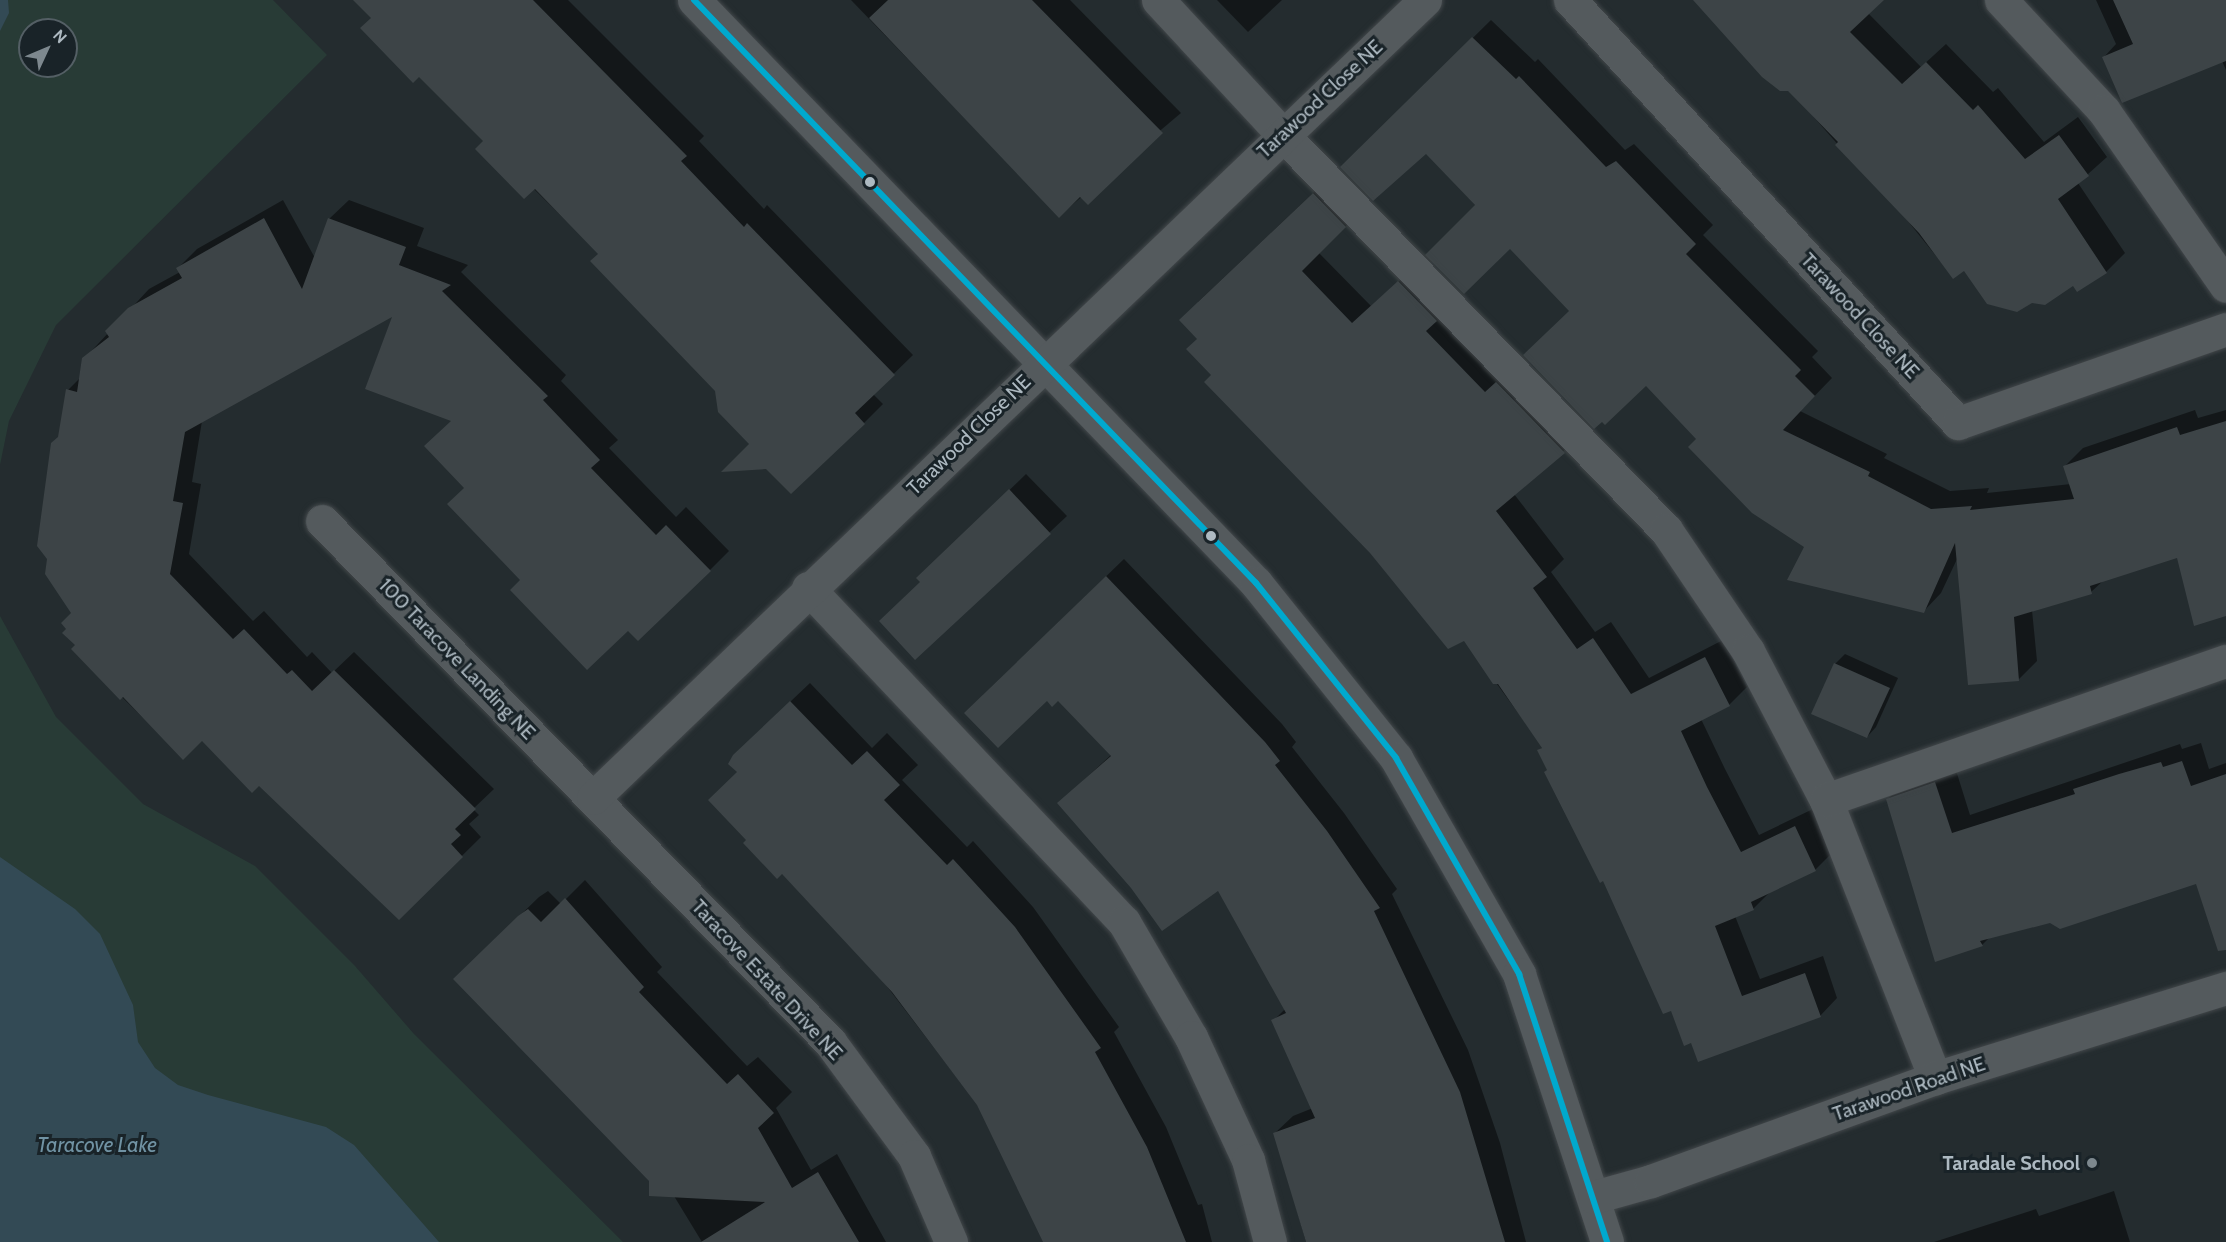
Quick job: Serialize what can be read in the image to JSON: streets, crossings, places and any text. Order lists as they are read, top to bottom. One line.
{"streets":{"street":["Tarawood Close NE","100 Taracove Landing NE","Taracove Estate Drive NE","Tarawood Road NE"]},"crossings":[["Tarawood Close NE","100 Taracove Landing NE"],["Tarawood Close NE","Taracove Estate Drive NE"],["100 Taracove Landing NE","Taracove Estate Drive NE"]],"water":["Taracove Lake"],"places":["Taradale School"],"north":"top right"}
